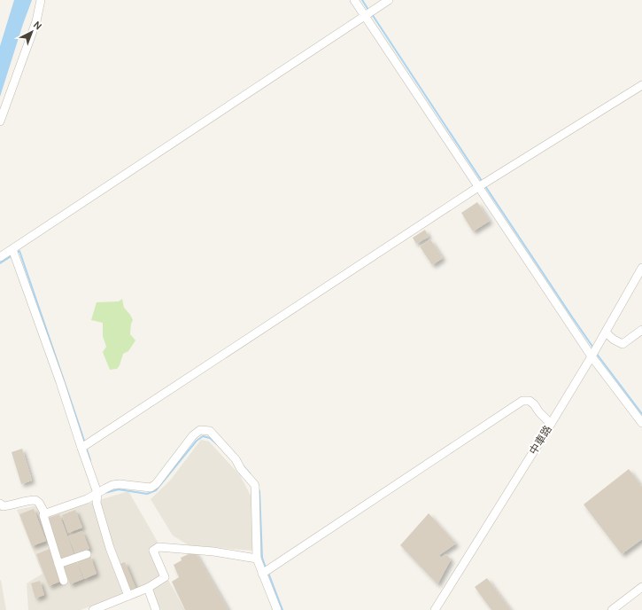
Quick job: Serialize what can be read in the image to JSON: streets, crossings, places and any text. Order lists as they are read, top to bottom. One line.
{"streets":{"street":["中車路"]},"north":"top right"}
